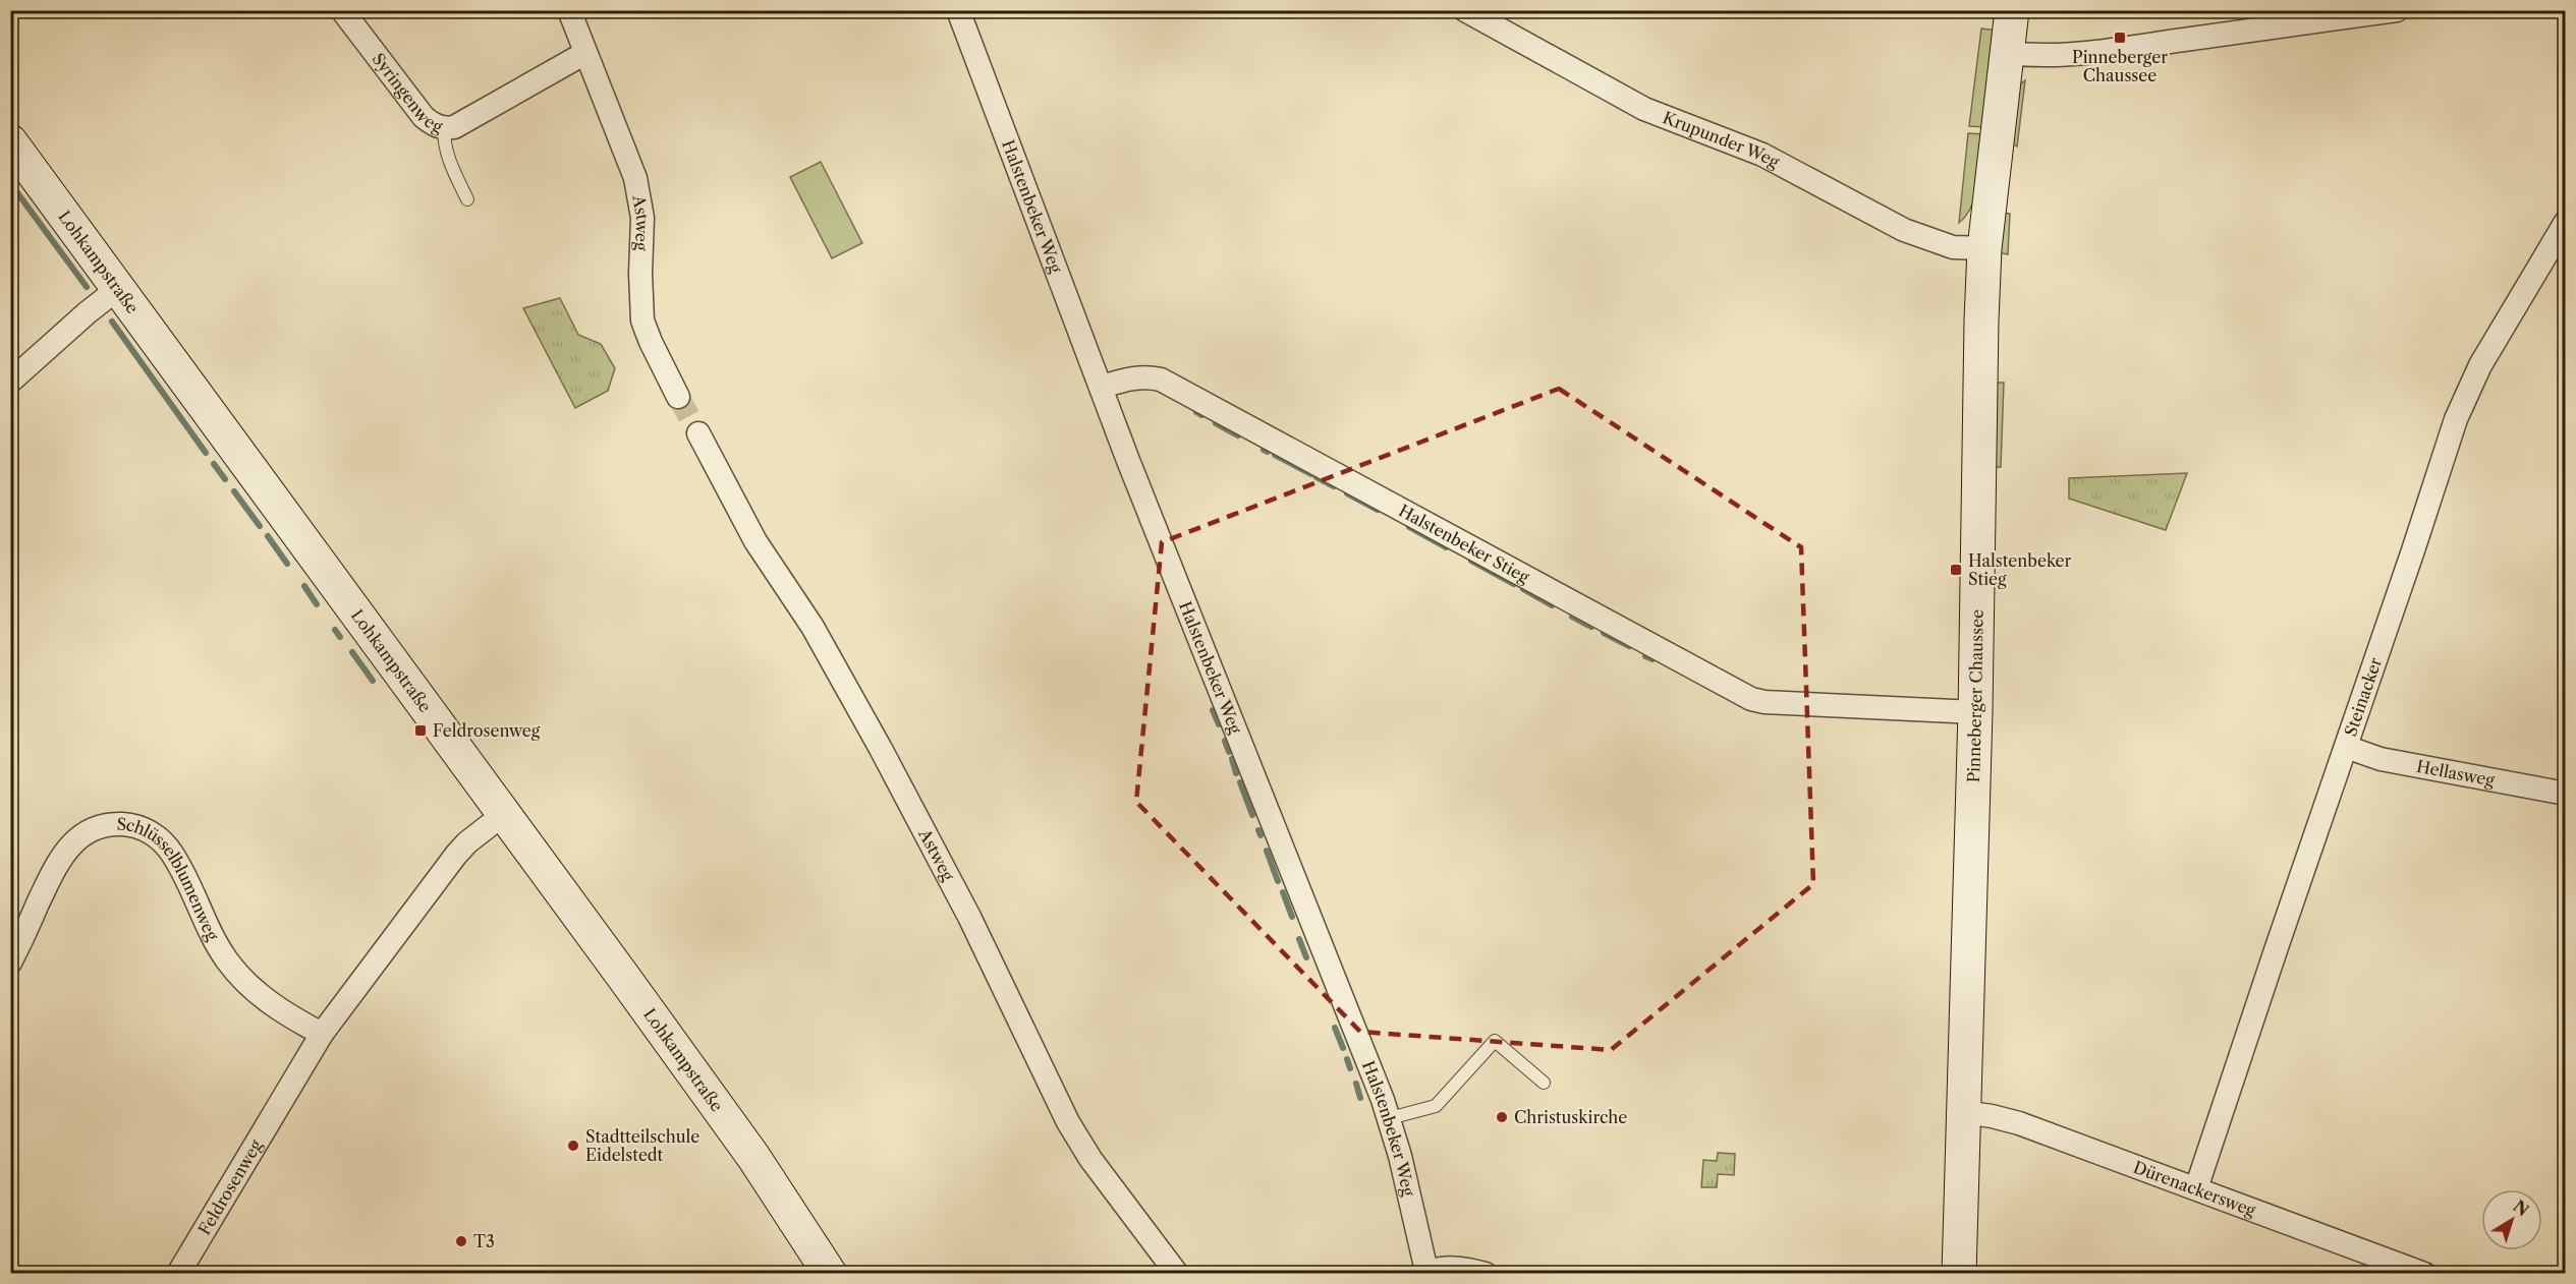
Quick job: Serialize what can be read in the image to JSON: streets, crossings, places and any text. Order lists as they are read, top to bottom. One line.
{"streets":{"street":["Syringenweg","Krupunder Weg","Halstenbeker Weg","Astweg","Lohkampstraße","Halstenbeker Stieg","Pinneberger Chaussee","Steinacker","Hellasweg","Schlüsselblumenweg","Feldrosenweg","Dürenackersweg"]},"crossings":[["Syringenweg","Astweg"],["Krupunder Weg","Pinneberger Chaussee"],["Halstenbeker Weg","Halstenbeker Stieg"],["Lohkampstraße","Feldrosenweg"],["Halstenbeker Stieg","Pinneberger Chaussee"],["Pinneberger Chaussee","Dürenackersweg"],["Steinacker","Hellasweg"],["Steinacker","Dürenackersweg"],["Schlüsselblumenweg","Feldrosenweg"]],"places":{"transit":["Pinneberger Chaussee","Halstenbeker Stieg","Feldrosenweg"],"other":["Christuskirche","Stadtteilschule Eidelstedt","T3"]},"north":"top right"}
